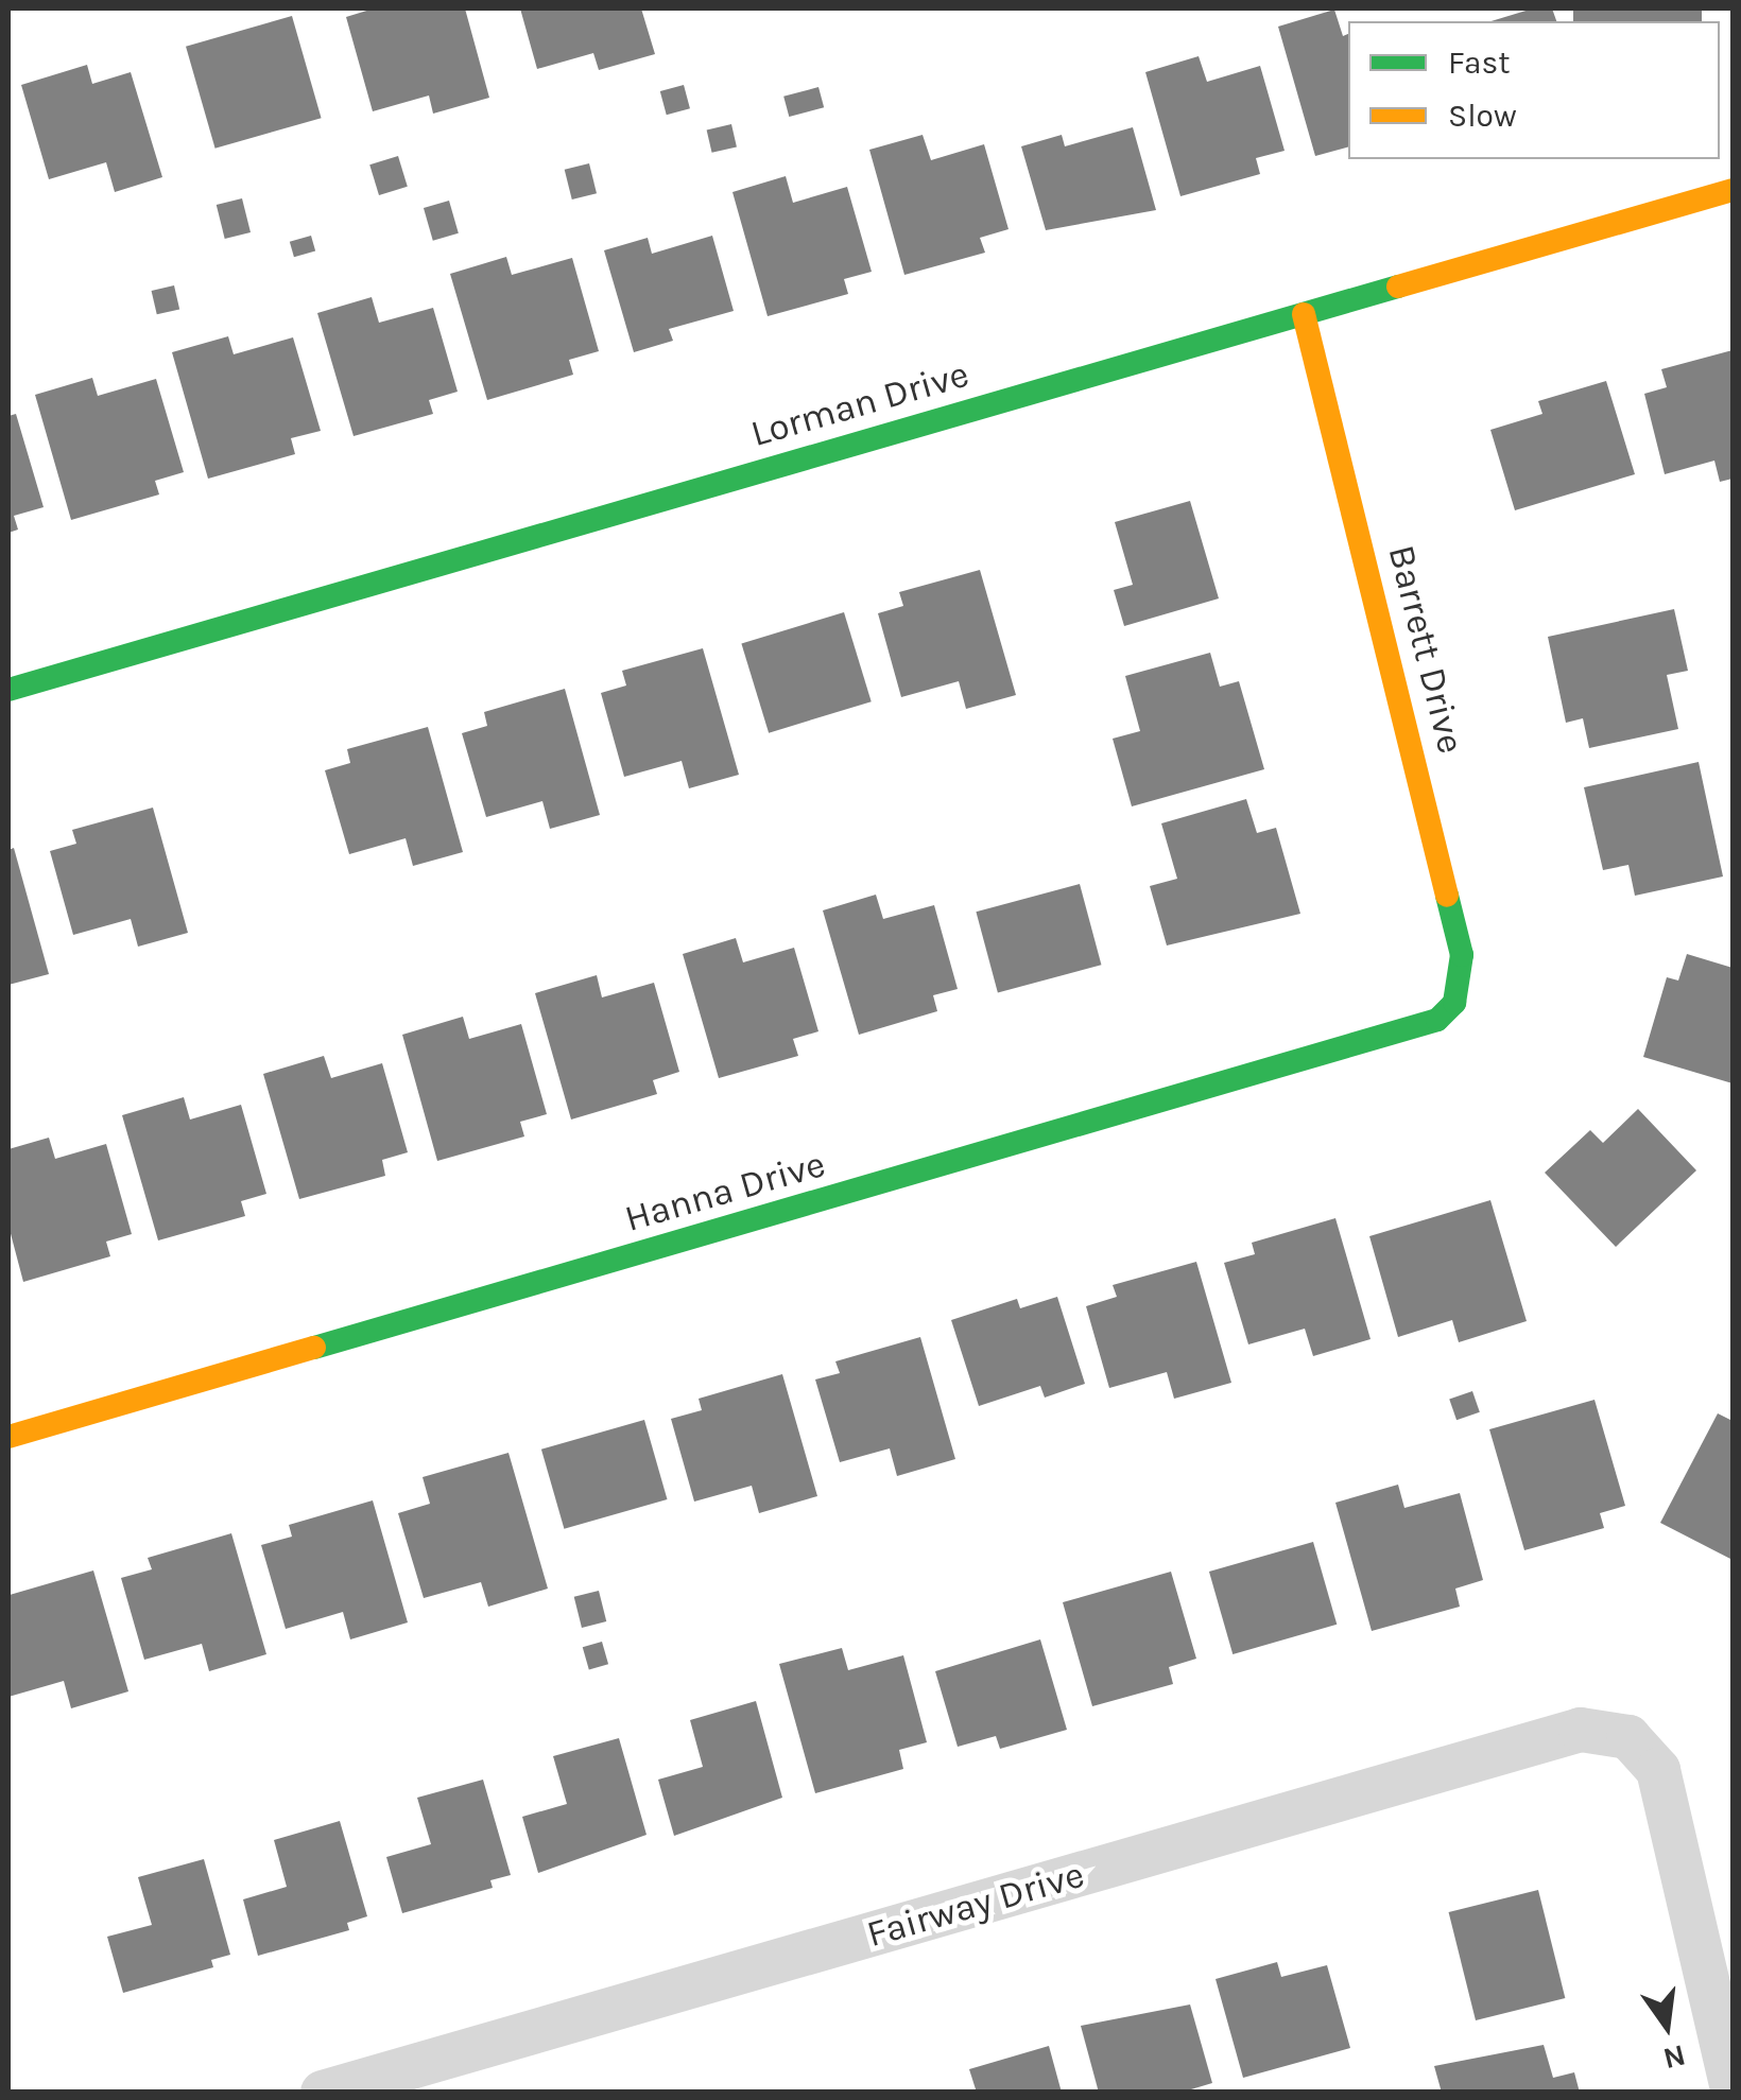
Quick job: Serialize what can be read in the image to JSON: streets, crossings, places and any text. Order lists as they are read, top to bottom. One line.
{"streets":{"street":["Lorman Drive","Barrett Drive","Hanna Drive","Fairway Drive"]},"crossings":[["Lorman Drive","Barrett Drive"],["Barrett Drive","Hanna Drive"]],"legend":["Fast","Slow"],"north":"bottom"}
